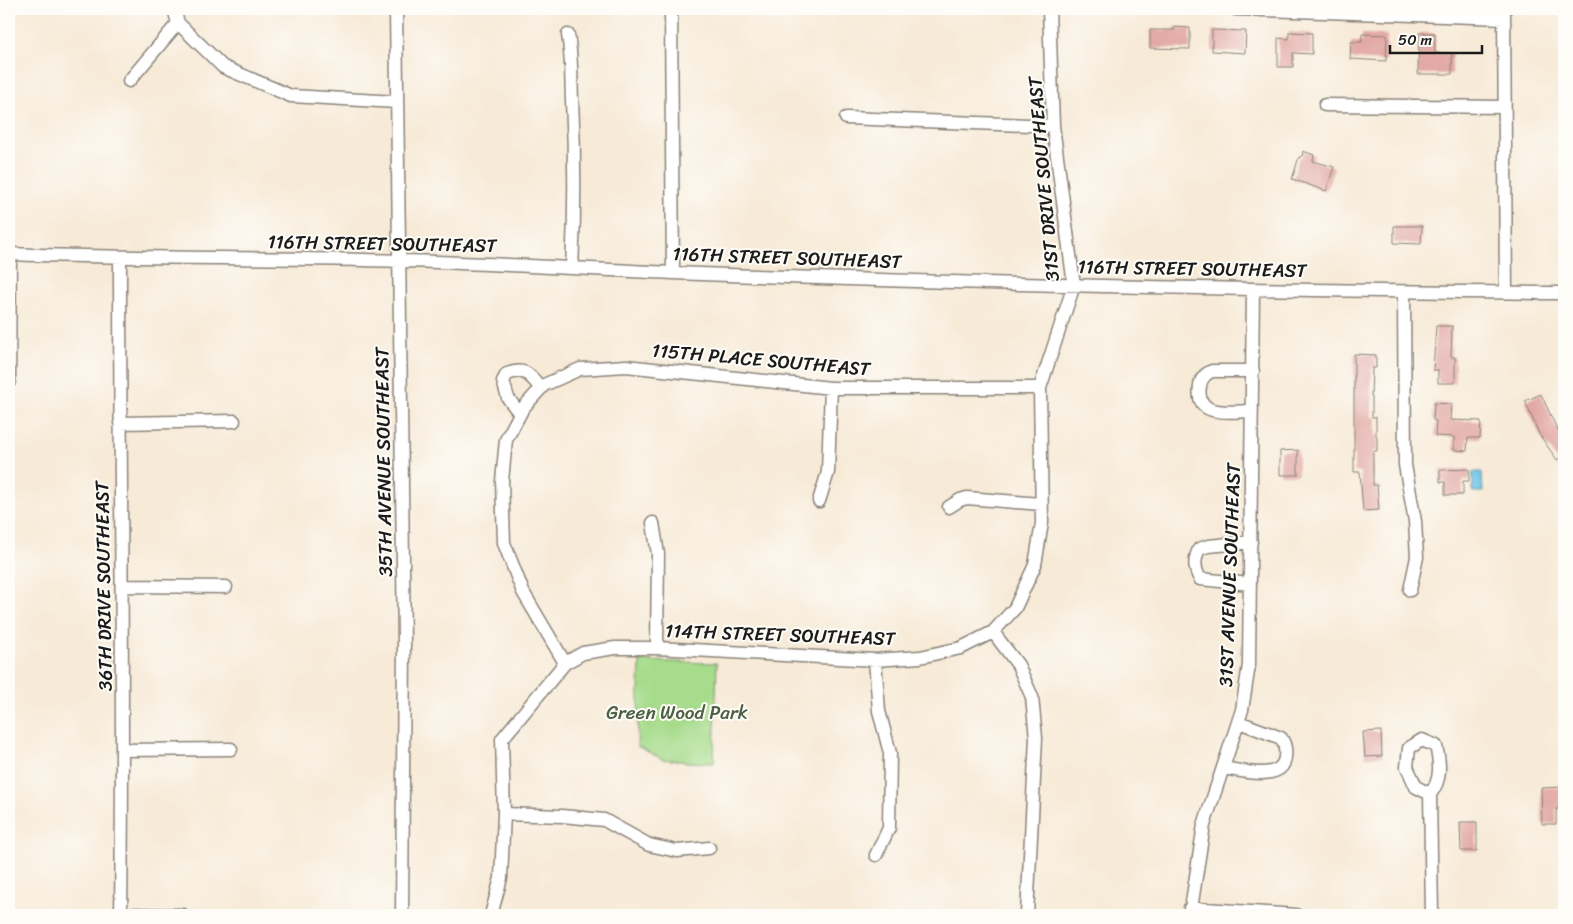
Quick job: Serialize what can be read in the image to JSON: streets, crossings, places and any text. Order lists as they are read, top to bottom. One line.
{"streets":{"street":["31ST DRIVE SOUTHEAST","116TH STREET SOUTHEAST","115TH PLACE SOUTHEAST","35TH AVENUE SOUTHEAST","31ST AVENUE SOUTHEAST","36TH DRIVE SOUTHEAST","114TH STREET SOUTHEAST"]},"crossings":[["31ST DRIVE SOUTHEAST","116TH STREET SOUTHEAST"],["31ST DRIVE SOUTHEAST","115TH PLACE SOUTHEAST"],["31ST DRIVE SOUTHEAST","114TH STREET SOUTHEAST"],["116TH STREET SOUTHEAST","35TH AVENUE SOUTHEAST"],["116TH STREET SOUTHEAST","31ST AVENUE SOUTHEAST"],["116TH STREET SOUTHEAST","36TH DRIVE SOUTHEAST"],["115TH PLACE SOUTHEAST","114TH STREET SOUTHEAST"]],"parks":["Green Wood Park"],"scale_bar":"50 m"}
